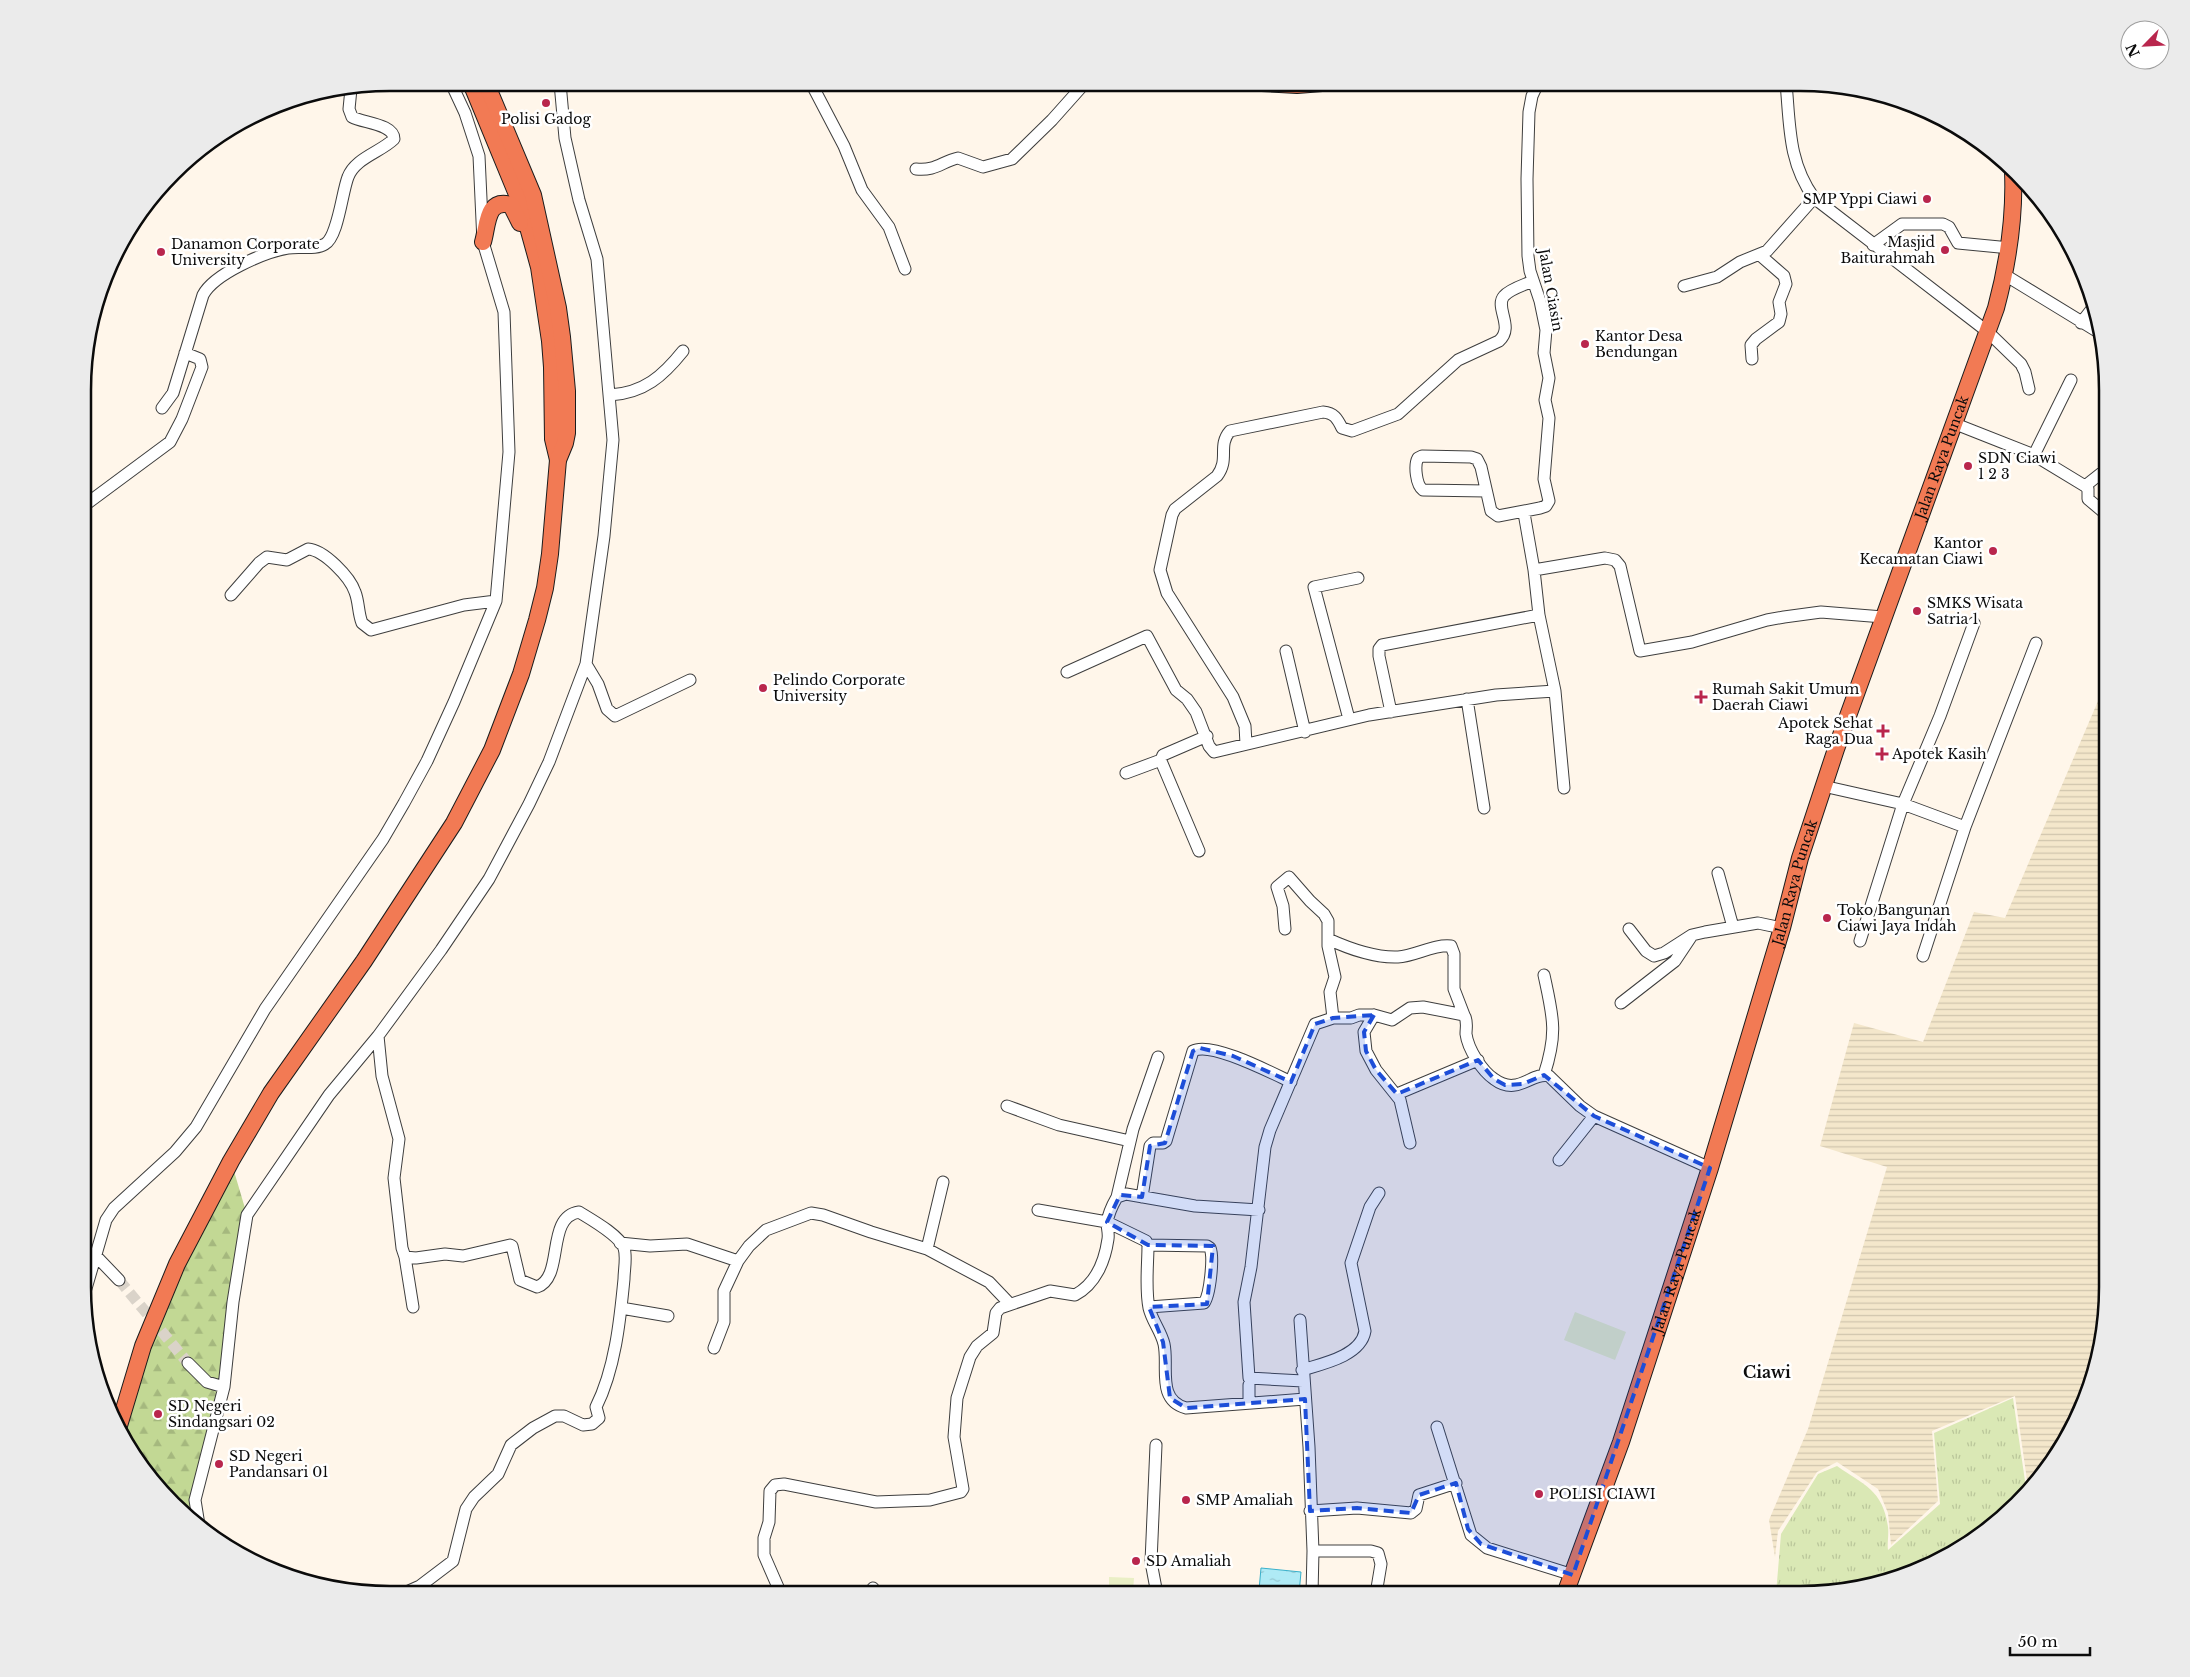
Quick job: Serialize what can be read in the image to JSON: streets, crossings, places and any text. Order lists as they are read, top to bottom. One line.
{"streets":{"highway":["Jalan Raya Puncak"],"street":["Jalan Ciasin"]},"districts":["Ciawi"],"places":{"other":["Polisi Gadog","SMP Yppi Ciawi","Masjid Baiturahmah","Danamon Corporate University","Kantor Desa Bendungan","SDN Ciawi 1 2 3","Kantor Kecamatan Ciawi","SMKS Wisata Satria 1","Pelindo Corporate University","Toko Bangunan Ciawi Jaya Indah","SD Negeri Sindangsari 02","SD Negeri Pandansari 01","POLISI CIAWI","SMP Amaliah","SD Amaliah"],"health":["Rumah Sakit Umum Daerah Ciawi","Apotek Sehat Raga Dua","Apotek Kasih"]},"scale_bar":"50 m","north":"bottom left"}
